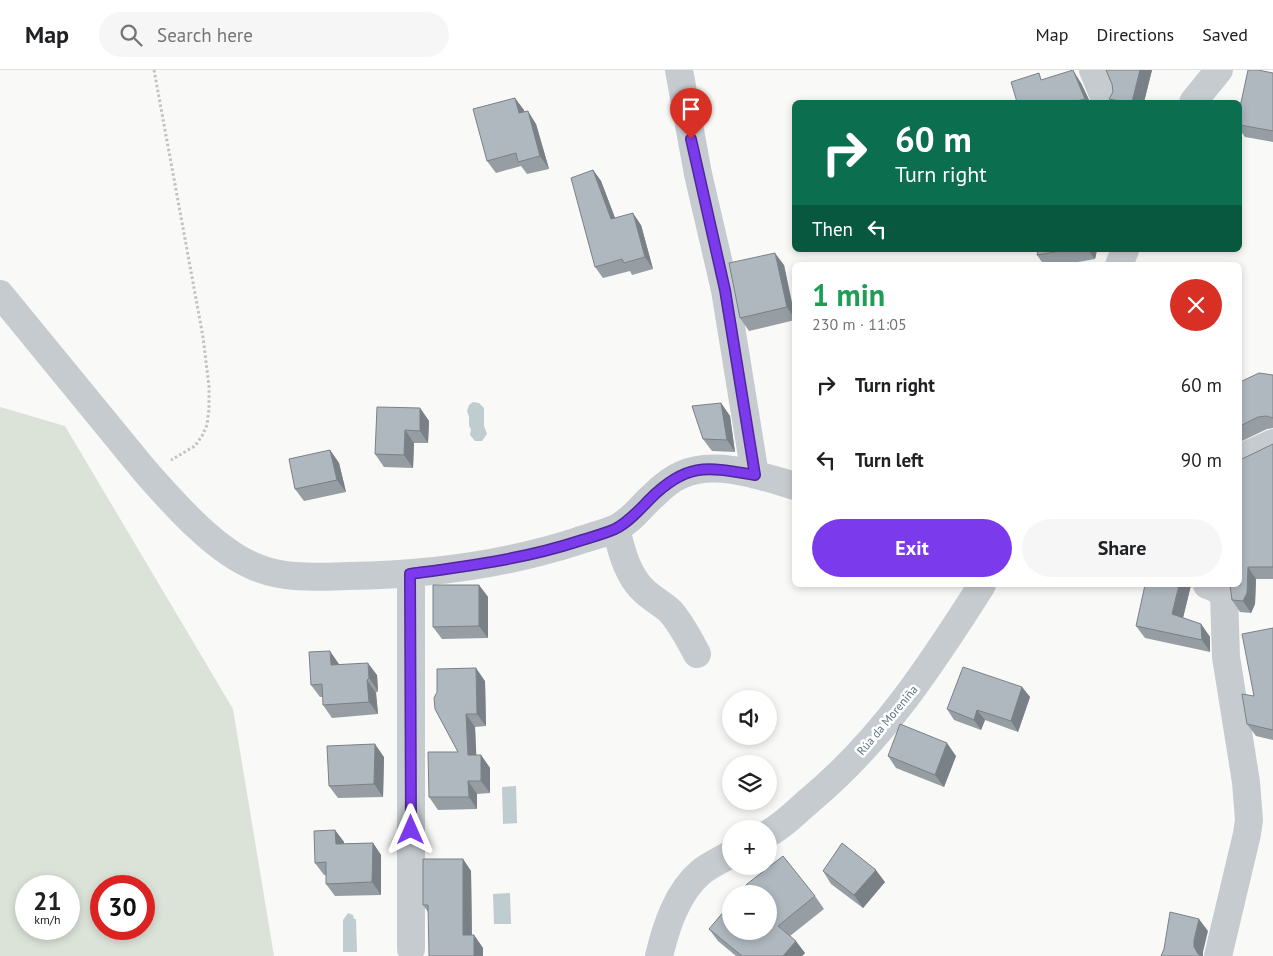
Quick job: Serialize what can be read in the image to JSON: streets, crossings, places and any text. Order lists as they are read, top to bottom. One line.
{"streets":{"street":["Rúa da Moreniña"]},"page":{"header":"Map","search":"Search here","nav":["Map","Directions","Saved"],"turn":["60 m","Turn right"],"then":"Then","heading":["1 min","230 m · 11:05"],"list":[{"name":"Turn right","value":"60 m"},{"name":"Turn left","value":"90 m"}],"buttons":["Exit","Share"],"map_buttons":["+","−"],"speed":"21 km/h","limit":"30"}}
